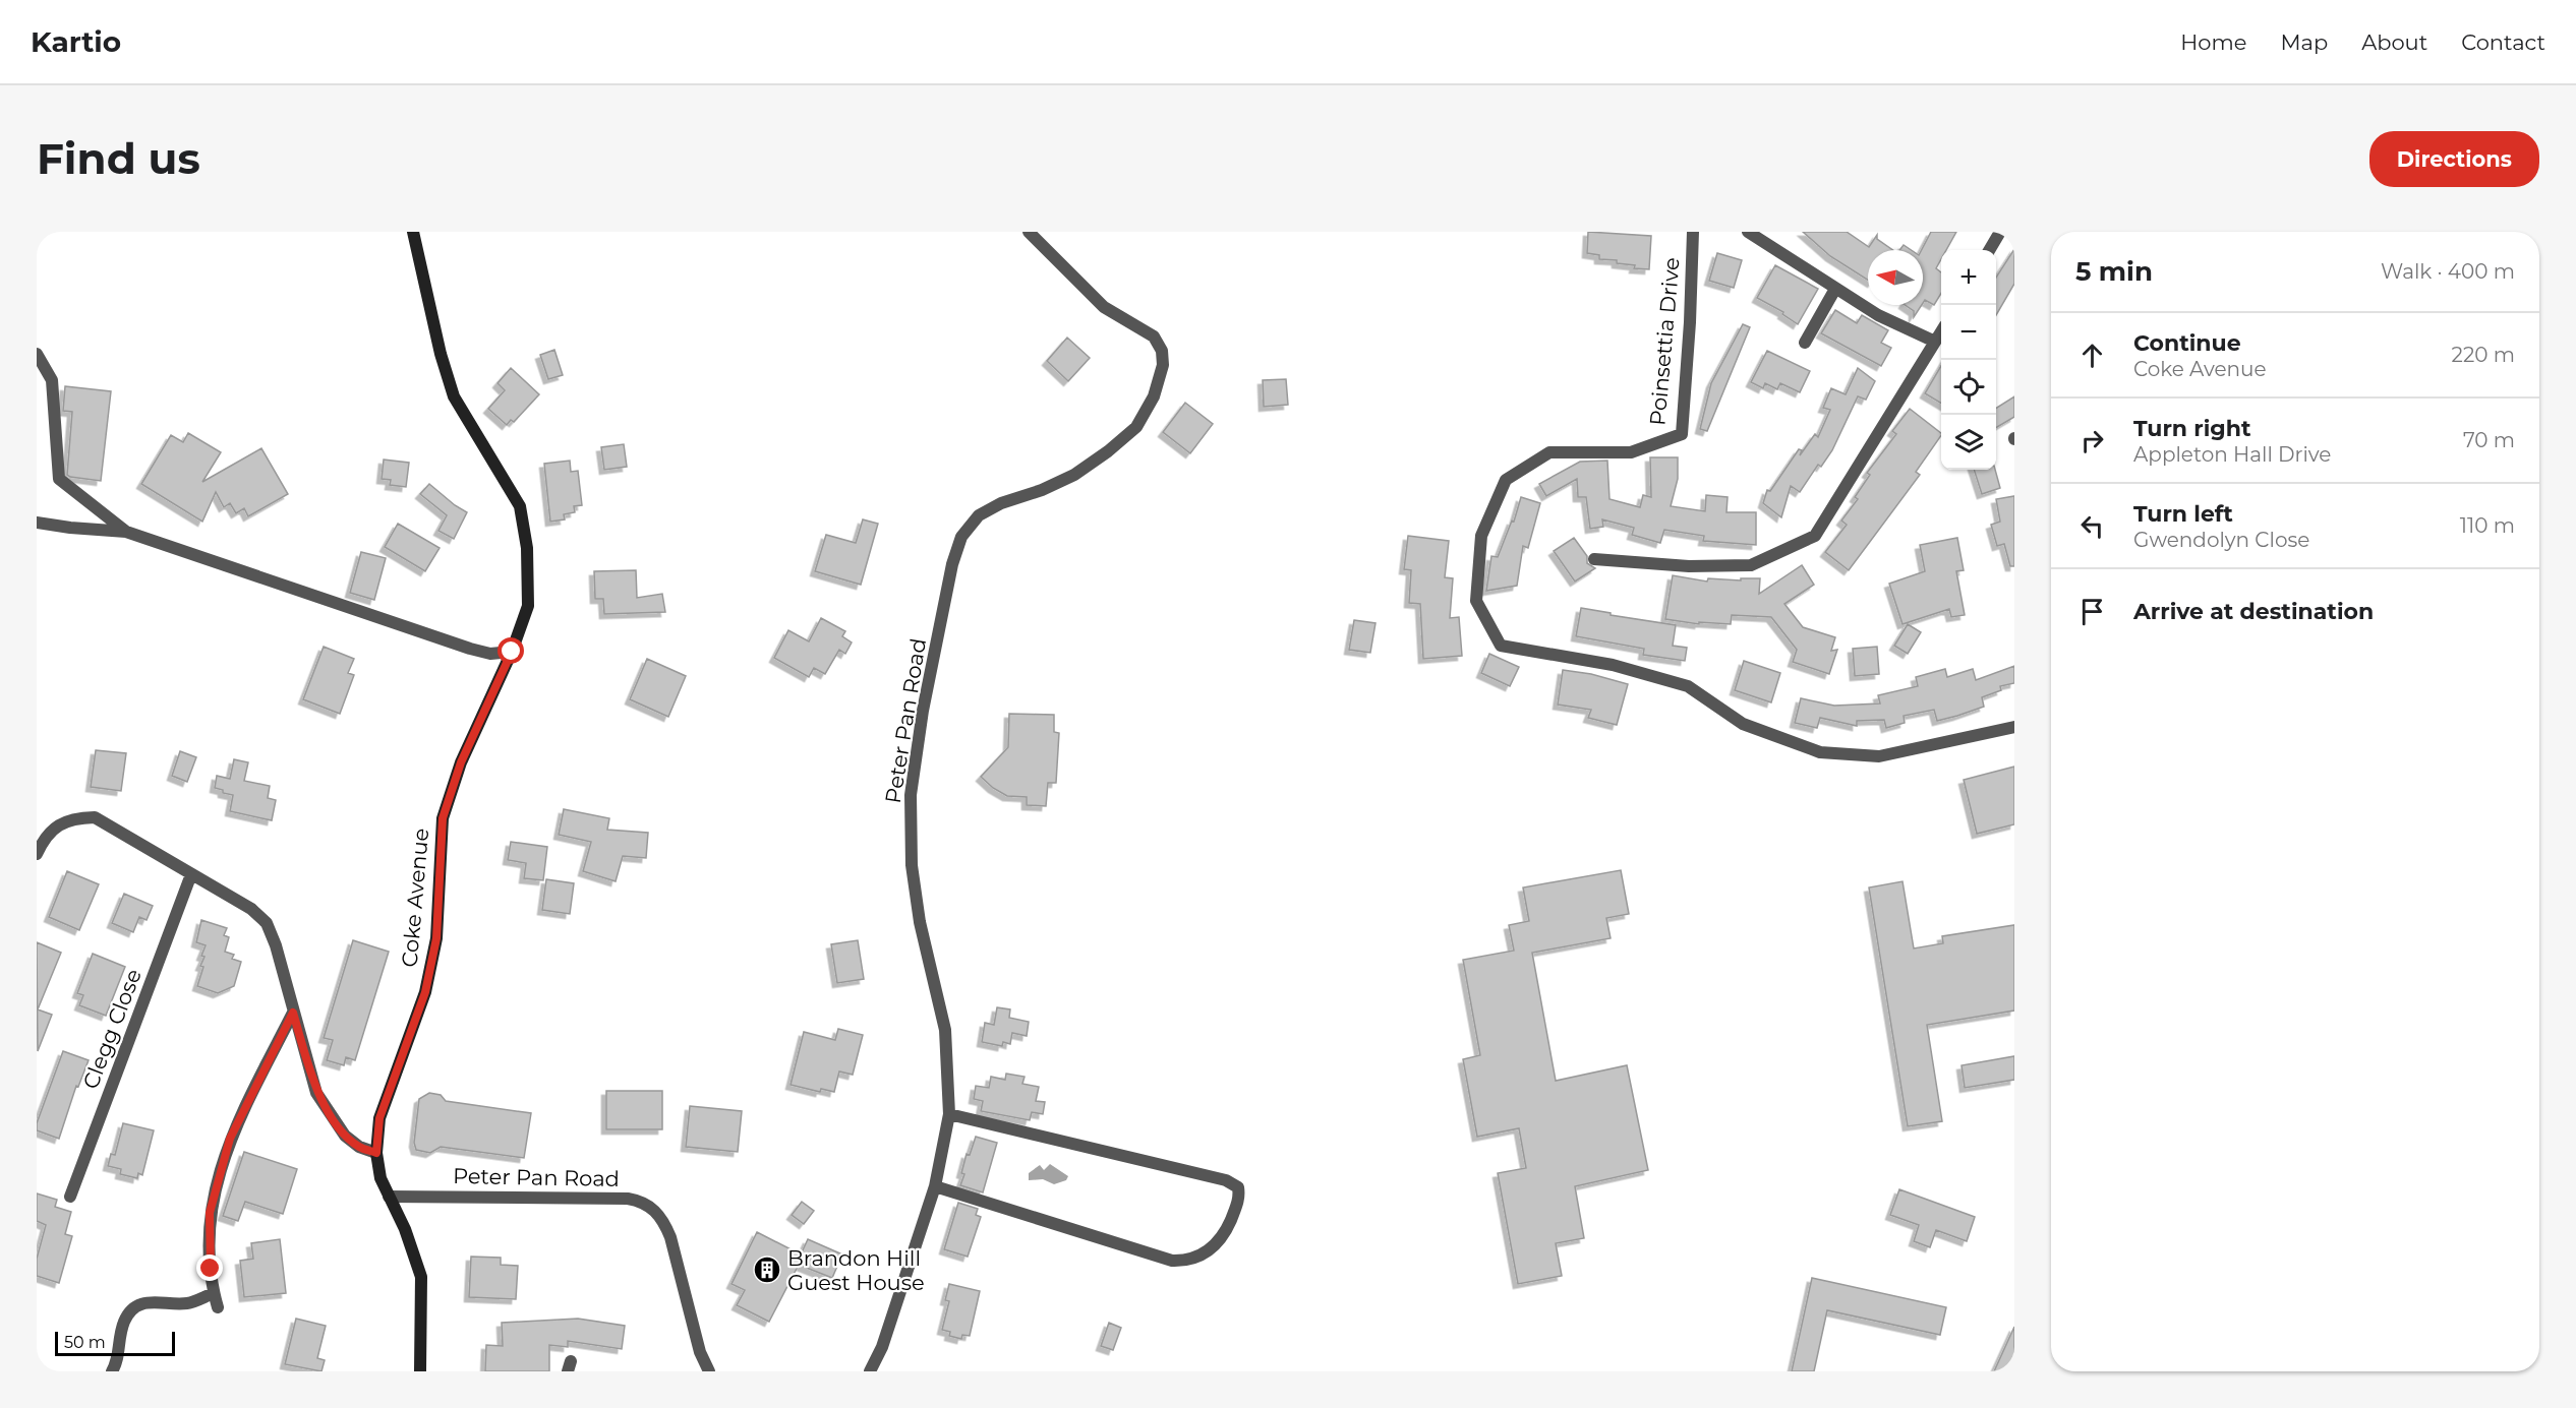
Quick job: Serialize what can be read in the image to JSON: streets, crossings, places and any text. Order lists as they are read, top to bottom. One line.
{"streets":{"street":["Poinsettia Drive","Peter Pan Road","Coke Avenue","Clegg Close"]},"crossings":[["Peter Pan Road","Coke Avenue"]],"places":{"building":["Brandon Hill Guest House"]},"scale_bar":"50 m","north":"left","page":{"header":"Kartio","nav":["Home","Map","About","Contact"],"buttons":"Directions","title":"Find us","heading":["5 min","Walk · 400 m"],"map_buttons":["+","−"],"list":[["Continue","Coke Avenue","220 m"],["Turn right","Appleton Hall Drive","70 m"],["Turn left","Gwendolyn Close","110 m"],"Arrive at destination"],"scale":"50 m"}}
